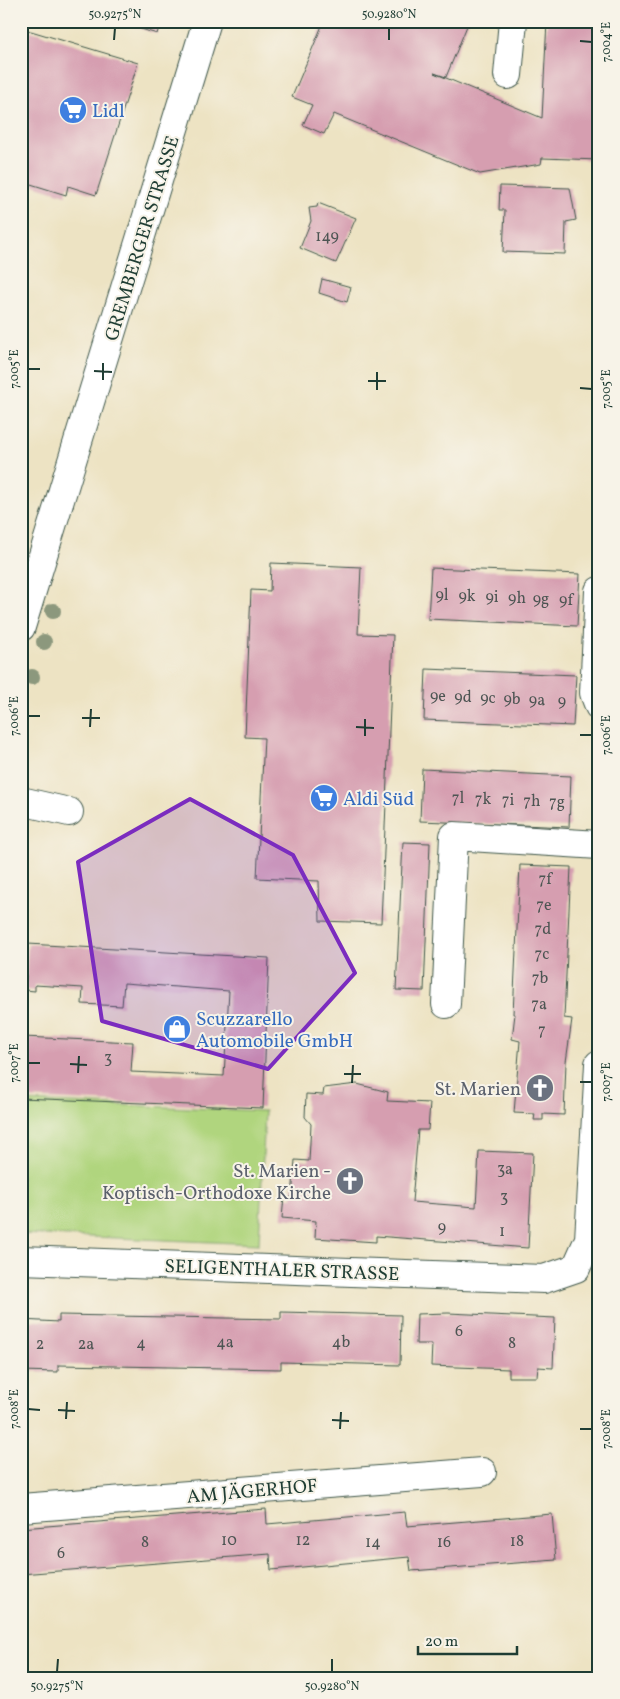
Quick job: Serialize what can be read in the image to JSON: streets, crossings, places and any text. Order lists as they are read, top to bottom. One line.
{"streets":{"street":["GREMBERGER STRASSE","SELIGENTHALER STRASSE","AM JÄGERHOF"]},"places":{"supermarket":["Lidl","Aldi Süd"],"shop":["Scuzzarello Automobile GmbH"],"church":["St. Marien","St. Marien - Koptisch-Orthodoxe Kirche"]},"house_numbers":["149","9l","9k","9i","9h","9g","9f","9e","9d","9c","9b","9a","9","7l","7k","7i","7h","7g","7f","7e","7d","7c","7b","7a","7","3","3a","3","9","1","6","4a","4b","4","8","2","2a","10","12","18","8","14","16","6"],"scale_bar":"20 m","coordinates":["50.9275°N","50.9280°N","7.004°E","7.005°E","7.006°E","7.007°E","7.008°E"]}
